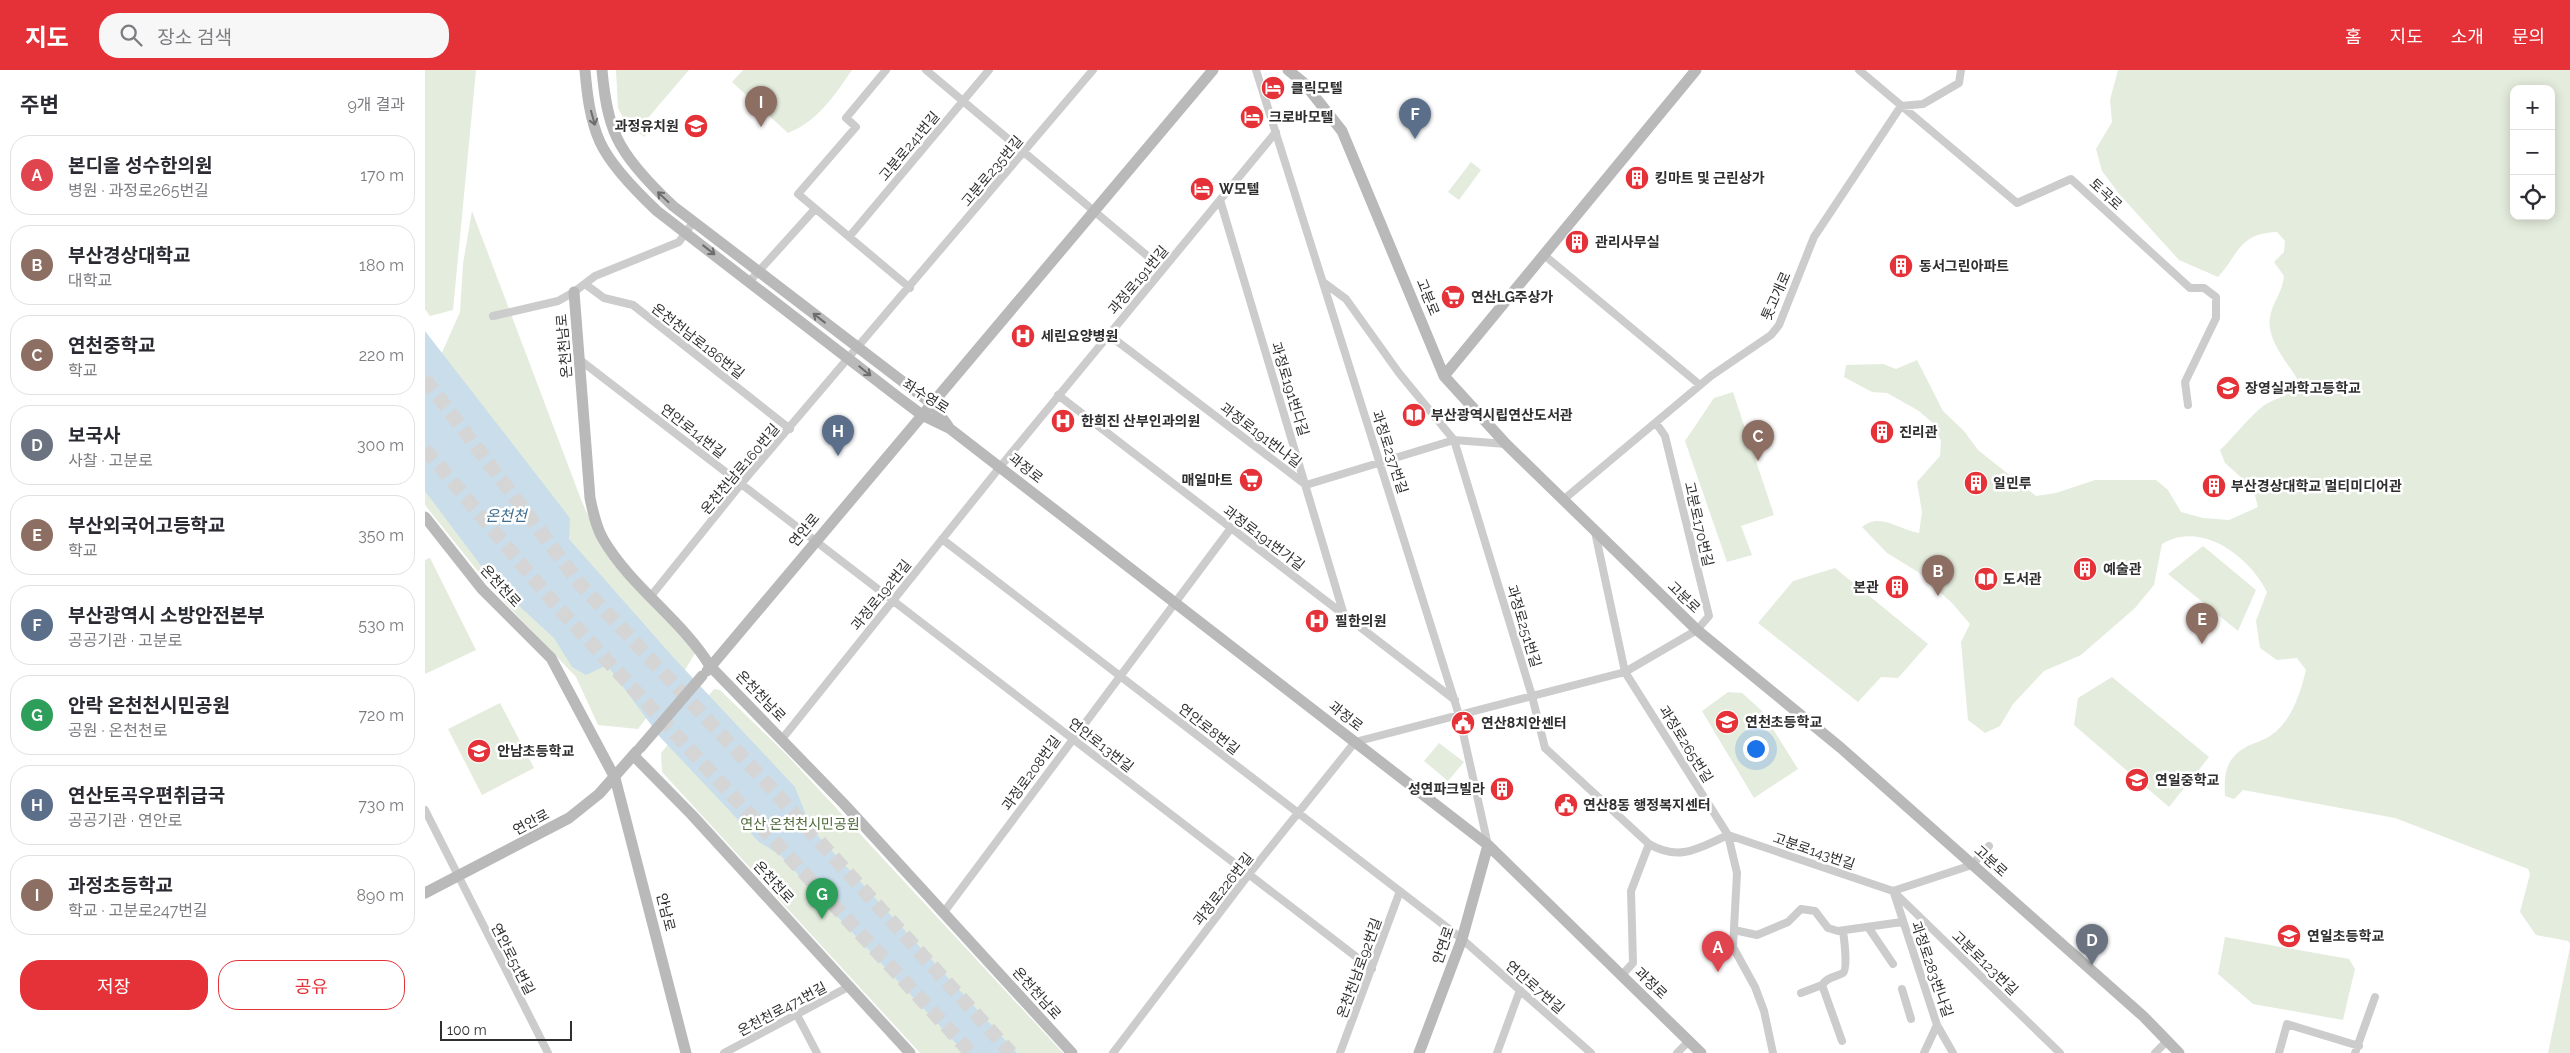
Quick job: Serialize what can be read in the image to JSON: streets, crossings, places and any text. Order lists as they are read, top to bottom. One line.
{"streets":{"main road":["고분로","온천천남로","좌수영로","과정로","연안로","온천천로","안남로","안연로"],"street":["고분로241번길","고분로235번길","토곡로","과정로191번길","톳고개로","온천천남로186번길","과정로191번다길","연안로14번길","과정로191번나길","과정로237번길","온천천남로160번길","고분로170번길","과정로191번가길","과정로192번길","과정로251번길","연안로8번길","과정로265번길","연안로13번길","과정로208번길","고분로143번길","과정로226번길","연안로51번길","고분로123번길","온천천남로92번길","과정로283번나길","연안로7번길","온천천로471번길"]},"crossings":[["고분로235번길","좌수영로"],["고분로235번길","온천천남로160번길"],["토곡로","톳고개로"],["과정로191번길","과정로191번다길"],["과정로191번길","과정로191번나길"],["과정로191번길","과정로237번길"],["과정로191번길","과정로"],["과정로191번길","과정로191번가길"],["과정로191번길","과정로192번길"],["톳고개로","고분로"],["톳고개로","고분로170번길"],["고분로","과정로191번나길"],["고분로","고분로170번길"],["고분로","과정로265번길"],["온천천남로186번길","온천천남로160번길"],["온천천남로","연안로14번길"],["온천천남로","온천천남로160번길"],["온천천남로","연안로"],["온천천남로","과정로192번길"],["온천천남로","과정로208번길"],["과정로191번다길","과정로191번나길"],["과정로191번다길","과정로191번가길"],["좌수영로","과정로"],["좌수영로","온천천남로160번길"],["좌수영로","연안로"],["연안로14번길","온천천남로160번길"],["연안로14번길","연안로"],["연안로14번길","연안로13번길"],["과정로191번나길","과정로237번길"],["과정로191번나길","과정로251번길"],["과정로237번길","과정로"],["과정로237번길","과정로191번가길"],["과정로237번길","과정로251번길"],["과정로237번길","안연로"],["과정로","과정로192번길"],["과정로","과정로208번길"],["과정로","과정로226번길"],["과정로","안연로"],["연안로","온천천로"],["연안로","연안로13번길"],["연안로","안남로"],["연안로","연안로51번길"],["과정로191번가길","과정로208번길"],["온천천로","안남로"],["온천천로","온천천로471번길"],["과정로192번길","연안로8번길"],["과정로192번길","연안로13번길"],["연안로8번길","과정로208번길"],["연안로8번길","과정로226번길"],["연안로8번길","안연로"],["연안로8번길","온천천남로92번길"],["연안로8번길","연안로7번길"],["과정로265번길","고분로143번길"],["연안로13번길","과정로208번길"],["연안로13번길","과정로226번길"],["연안로13번길","온천천남로92번길"],["고분로143번길","고분로123번길"],["고분로143번길","과정로283번나길"],["안연로","연안로7번길"],["고분로123번길","과정로283번나길"]],"water":["온천천"],"parks":["연산 온천천시민공원"],"places":{"hotel":["클릭모텔","크로바모텔","W모텔"],"school or university":["과정유치원","장영실과학고등학교","연천초등학교","안남초등학교","연일중학교","연일초등학교"],"building":["킹마트 및 근린상가","관리사무실","동서그린아파트","진리관","일민루","부산경상대학교 멀티미디어관","예술관","본관","성연파크빌라"],"supermarket":["연산LG주상가","매일마트"],"hospital":["세린요양병원","한희진 산부인과의원","필한의원"],"library":["부산광역시립연산도서관","도서관"],"public building":["연산8치안센터","연산8동 행정복지센터"]},"scale_bar":"100 m","page":{"header":"지도","search":"장소 검색","nav":["홈","지도","소개","문의"],"heading":["주변","9개 결과"],"map_buttons":["+","−"],"pins":["I","F","H","C","B","E","G","D","A"],"list":[{"mark":"A","name":"본디올 성수한의원","note":"병원 · 과정로265번길","value":"170 m"},{"mark":"B","name":"부산경상대학교","note":"대학교","value":"180 m"},{"mark":"C","name":"연천중학교","note":"학교","value":"220 m"},{"mark":"D","name":"보국사","note":"사찰 · 고분로","value":"300 m"},{"mark":"E","name":"부산외국어고등학교","note":"학교","value":"350 m"},{"mark":"F","name":"부산광역시 소방안전본부","note":"공공기관 · 고분로","value":"530 m"},{"mark":"G","name":"안락 온천천시민공원","note":"공원 · 온천천로","value":"720 m"},{"mark":"H","name":"연산토곡우편취급국","note":"공공기관 · 연안로","value":"730 m"},{"mark":"I","name":"과정초등학교","note":"학교 · 고분로247번길","value":"890 m"}],"buttons":["저장","공유"],"scale":"100 m"}}
